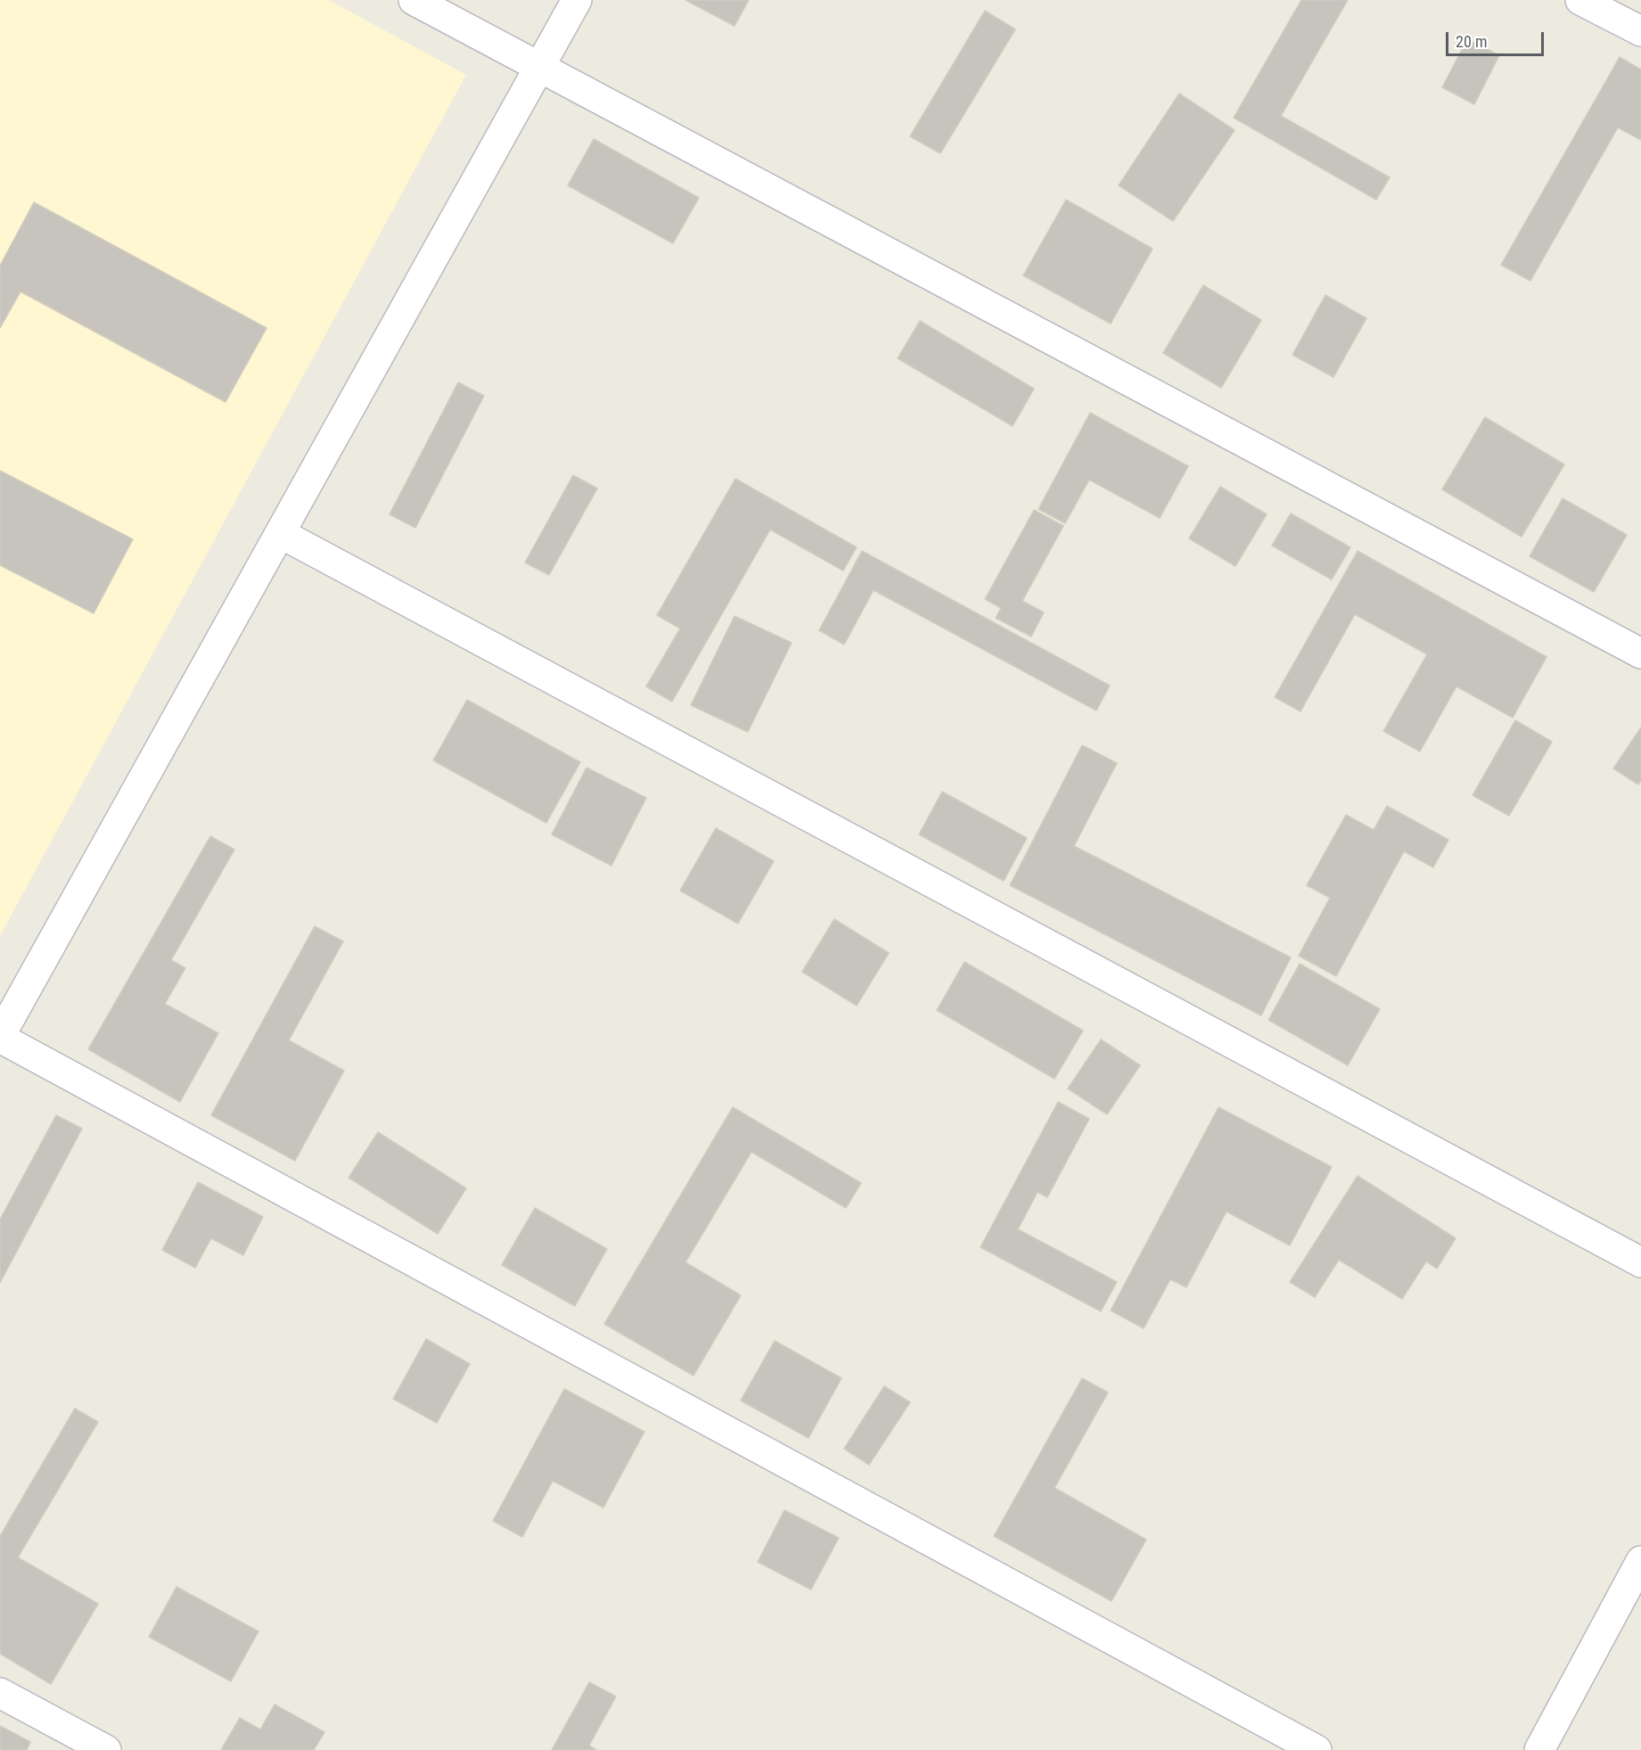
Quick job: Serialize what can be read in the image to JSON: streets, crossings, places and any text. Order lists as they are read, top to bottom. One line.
{"scale_bar":"20 m"}
